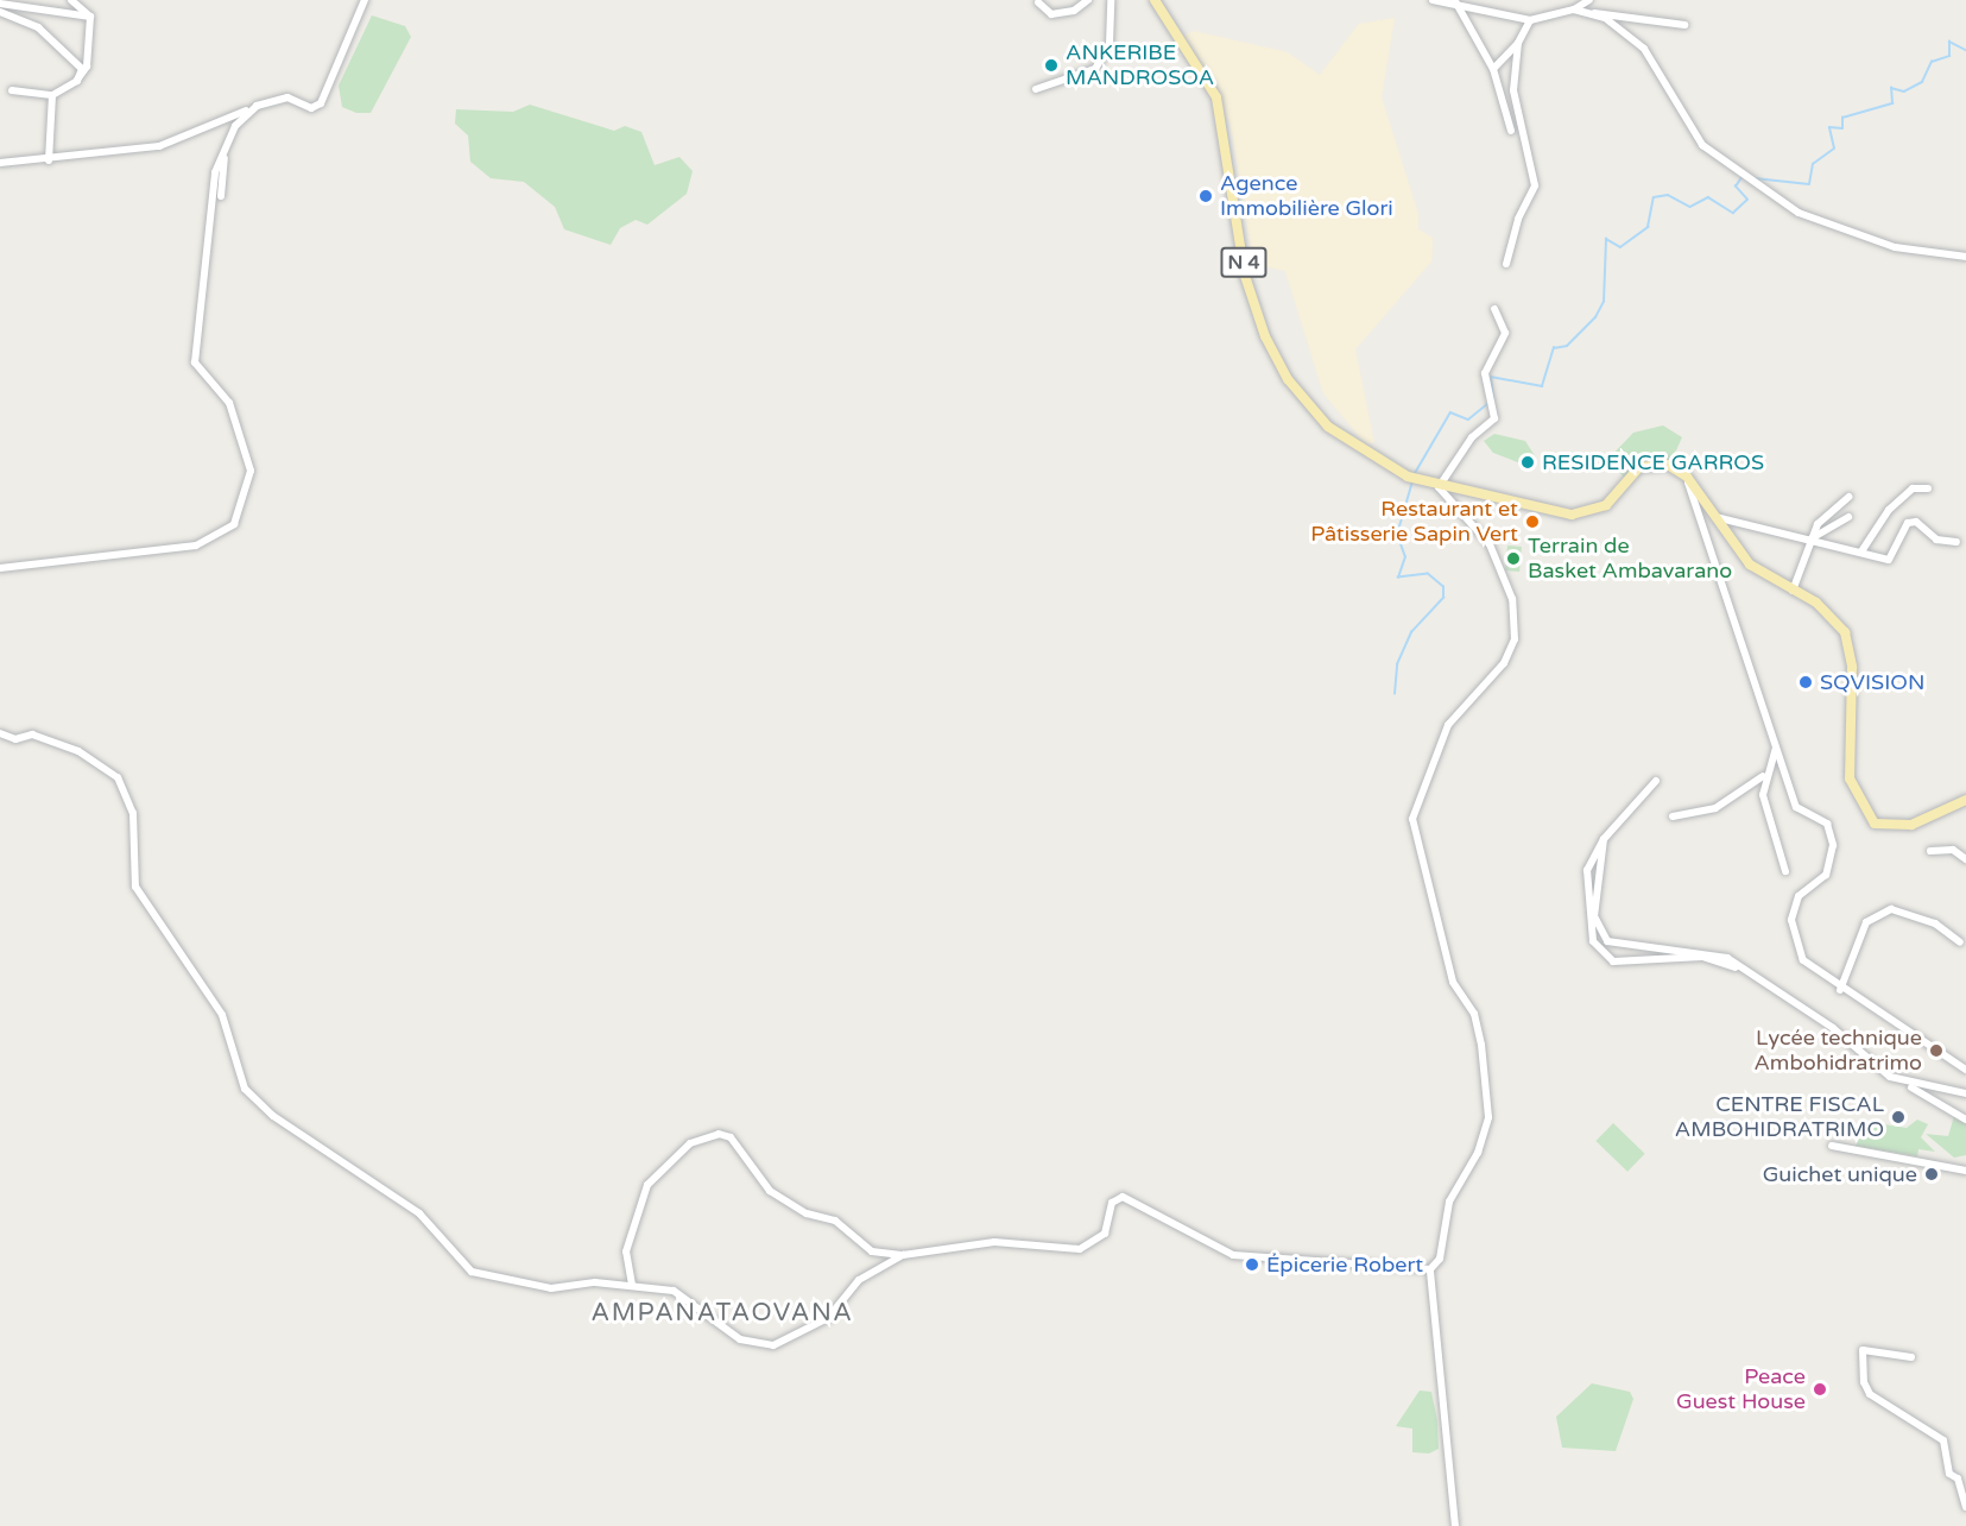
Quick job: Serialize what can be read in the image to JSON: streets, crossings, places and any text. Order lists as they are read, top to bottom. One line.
{"streets":{"main road":["N 4"]},"districts":["AMPANATAOVANA"],"places":["ANKERIBE MANDROSOA","Agence Immobilière Glori","RESIDENCE GARROS","Restaurant et Pâtisserie Sapin Vert","Terrain de Basket Ambavarano","SQVISION","Lycée technique Ambohidratrimo","CENTRE FISCAL AMBOHIDRATRIMO","Guichet unique","Épicerie Robert","Peace Guest House"]}
